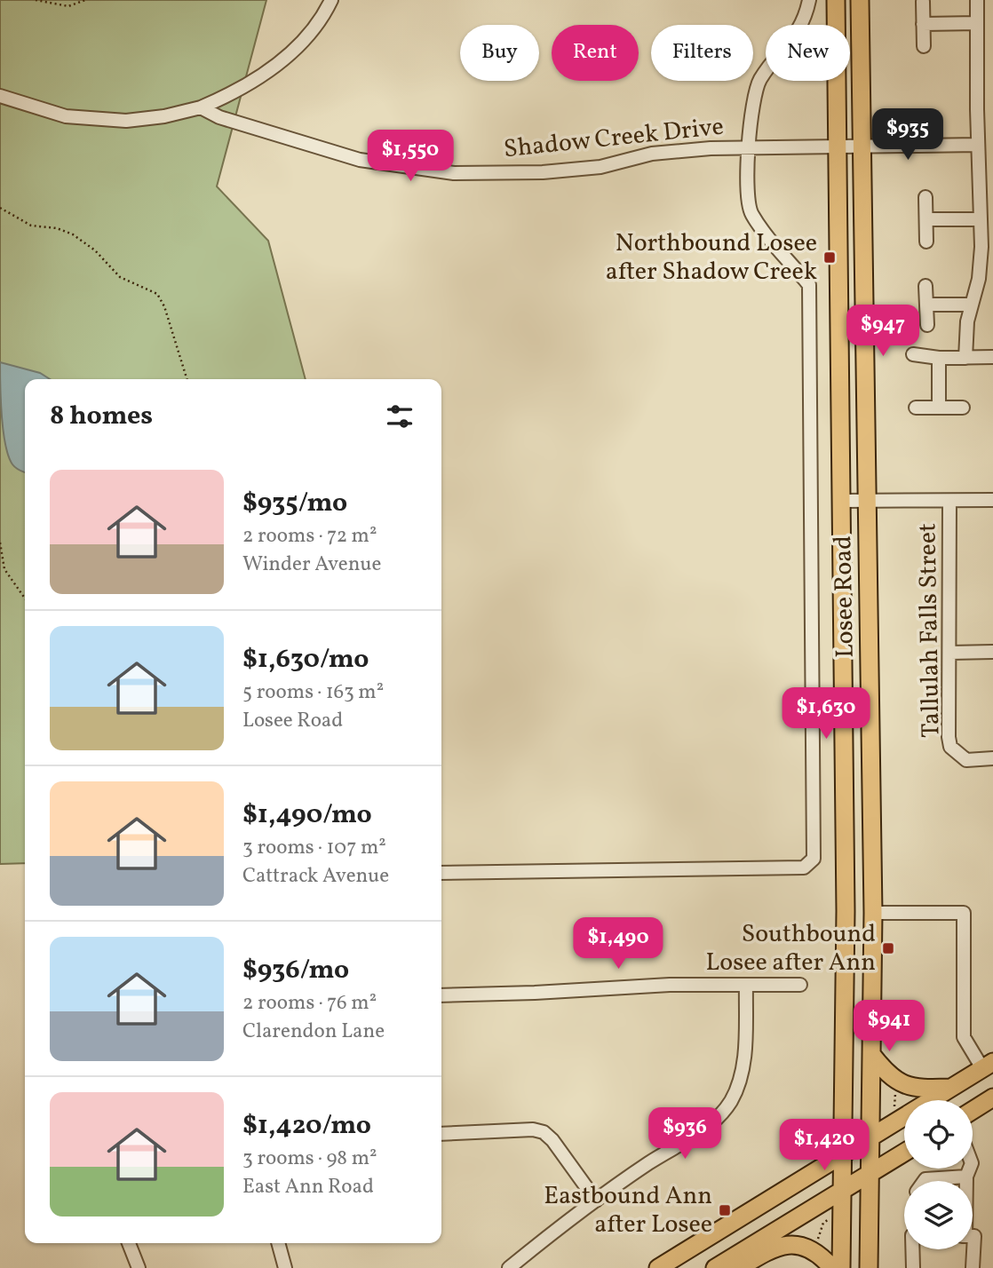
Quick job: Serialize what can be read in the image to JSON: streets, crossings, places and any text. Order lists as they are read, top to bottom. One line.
{"streets":{"main road":["Losee Road"],"street":["Shadow Creek Drive","Tallulah Falls Street"]},"crossings":[["Shadow Creek Drive","Losee Road"]],"places":{"transit":["Northbound Losee after Shadow Creek","Southbound Losee after Ann","Eastbound Ann after Losee"]},"page":{"chip":["Buy","Rent","Filters","New"],"price":["$935","$1,550","$947","$1,630","$1,490","$941","$936","$1,420"],"heading":"8 homes","list":[{"name":"$935/mo","note":"2 rooms · 72 m² · Winder Avenue"},{"name":"$1,630/mo","note":"5 rooms · 163 m² · Losee Road"},{"name":"$1,490/mo","note":"3 rooms · 107 m² · Cattrack Avenue"},{"name":"$936/mo","note":"2 rooms · 76 m² · Clarendon Lane"},{"name":"$1,420/mo","note":"3 rooms · 98 m² · East Ann Road"}]}}
